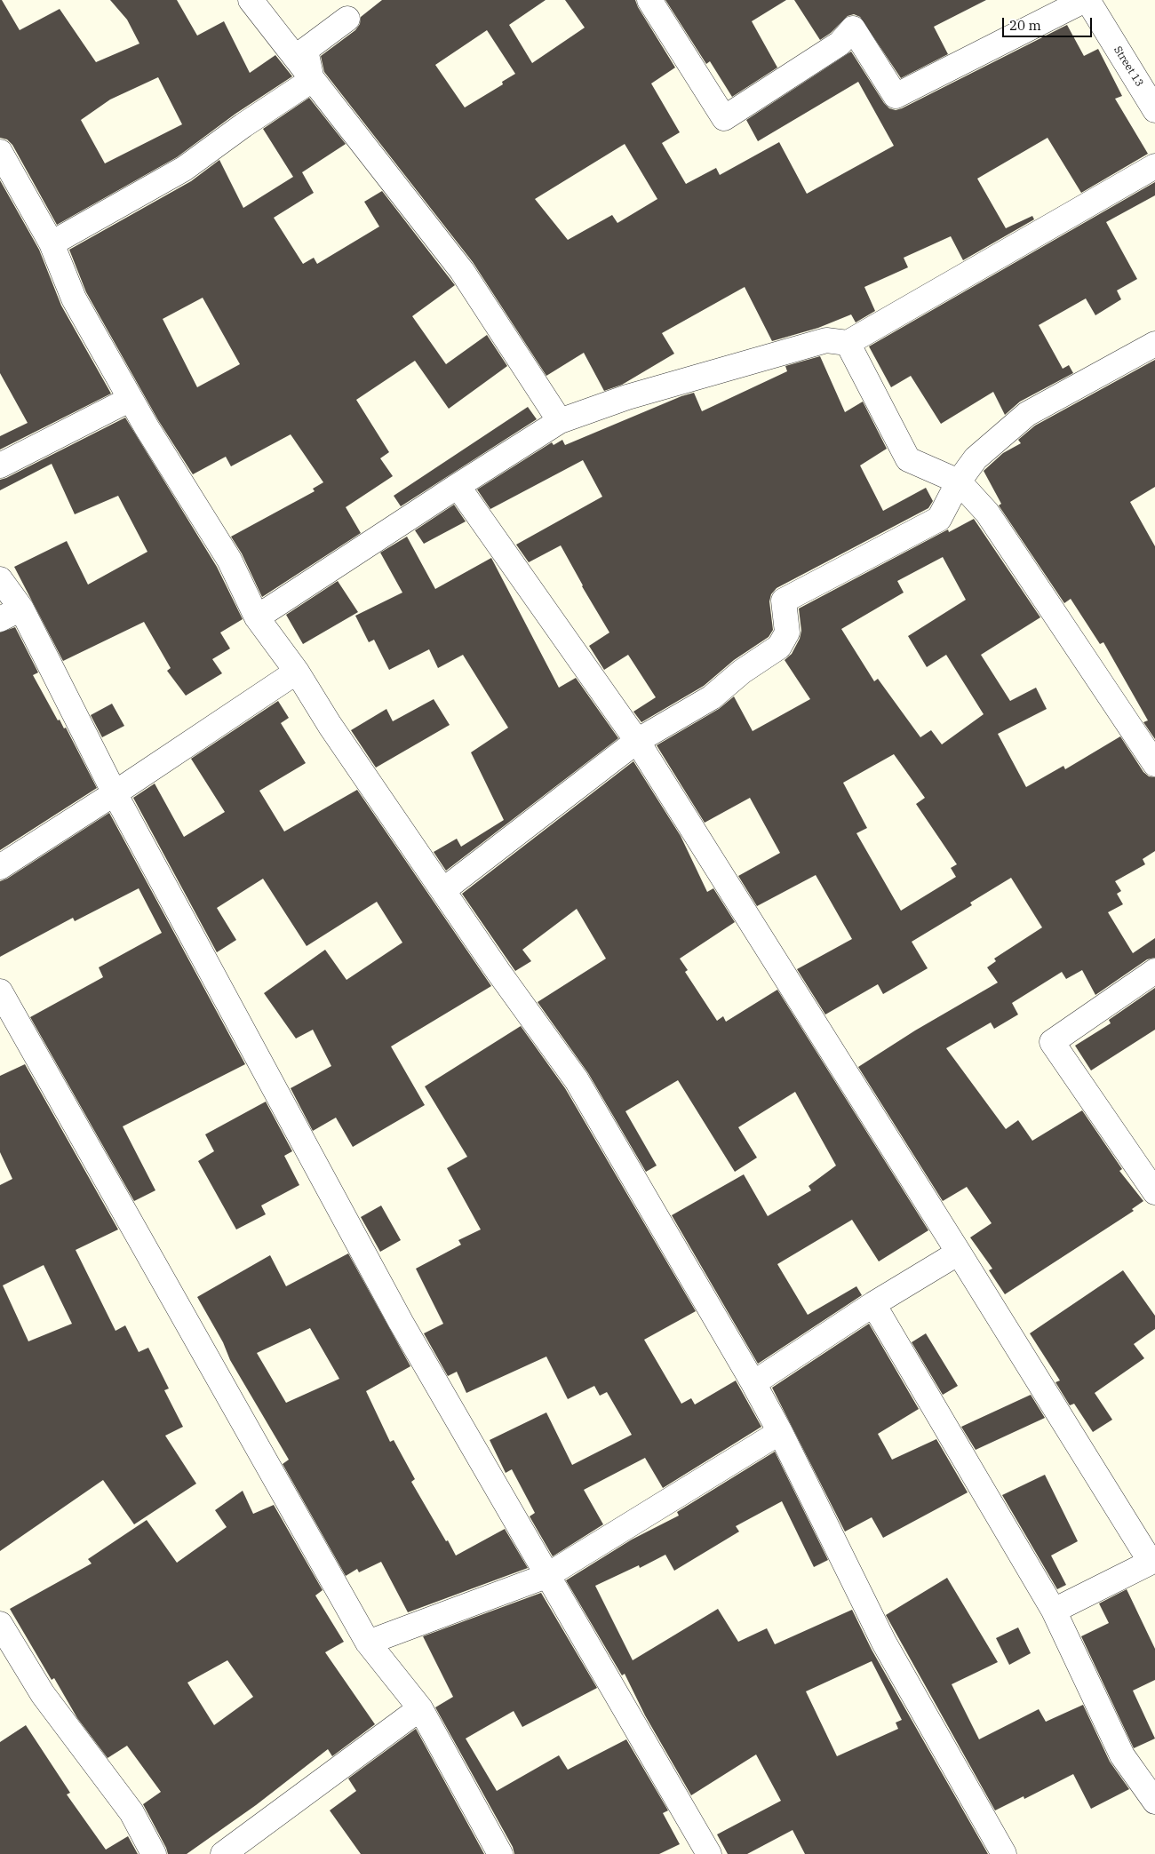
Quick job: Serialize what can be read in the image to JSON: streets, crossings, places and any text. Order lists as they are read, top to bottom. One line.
{"streets":{"street":["Street 13"]},"scale_bar":"20 m"}
